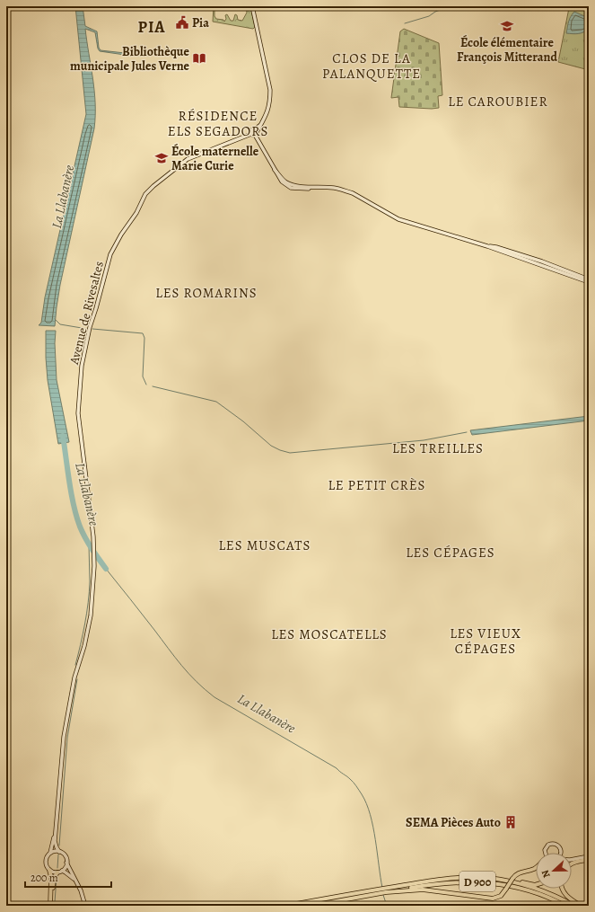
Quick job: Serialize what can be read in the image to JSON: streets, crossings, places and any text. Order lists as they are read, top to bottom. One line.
{"streets":{"highway":["D 900"],"main road":["Avenue de Rivesaltes"]},"districts":["PIA","CLOS DE LA PALANQUETTE","LE CAROUBIER","RÉSIDENCE ELS SEGADORS","LES ROMARINS","LES TREILLES","LE PETIT CRÈS","LES MUSCATS","LES CÉPAGES","LES VIEUX CÉPAGES","LES MOSCATELLS"],"water":["La Llabanère"],"places":{"public building":["Pia"],"school or university":["École élémentaire François Mitterand","École maternelle Marie Curie"],"library":["Bibliothèque municipale Jules Verne"],"building":["SEMA Pièces Auto"]},"scale_bar":"200 m","north":"left"}
